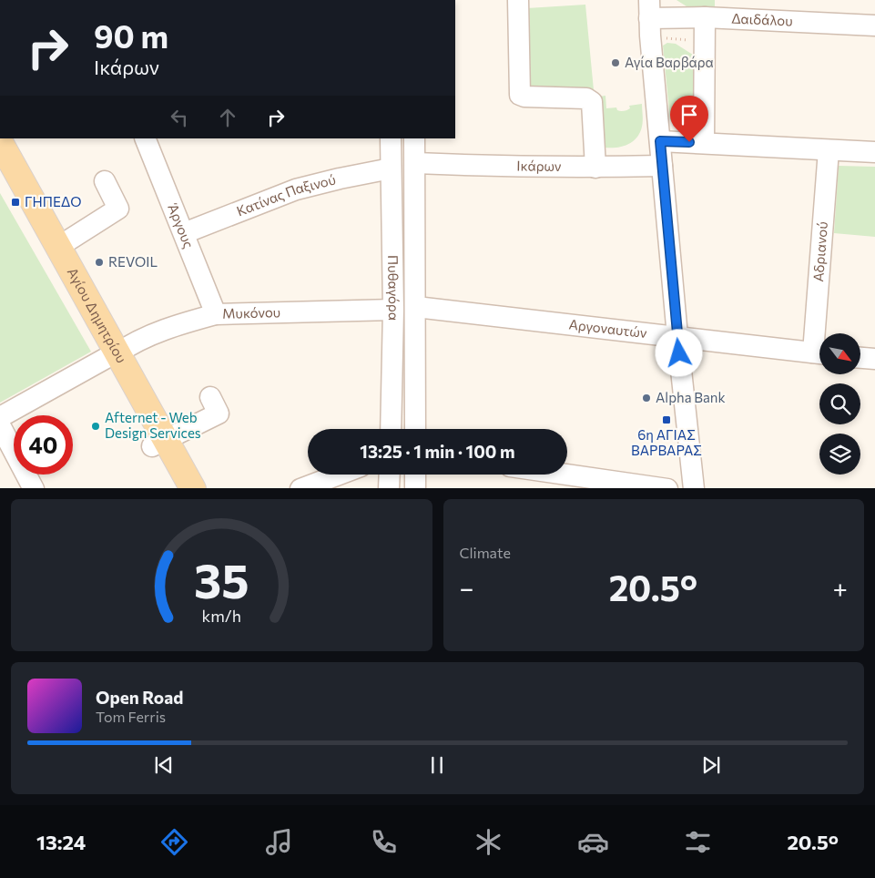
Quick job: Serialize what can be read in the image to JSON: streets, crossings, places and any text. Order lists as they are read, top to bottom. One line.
{"streets":{"main road":["Αγίου Δημητρίου"],"street":["Δαιδάλου","Ικάρων","Κατίνας Παξινού","Άργους","Αδριανού","Πυθαγόρα","Μυκόνου","Αργοναυτών"]},"crossings":[["Ικάρων","Πυθαγόρα"],["Κατίνας Παξινού","Άργους"],["Κατίνας Παξινού","Πυθαγόρα"],["Άργους","Μυκόνου"],["Πυθαγόρα","Μυκόνου"],["Πυθαγόρα","Αργοναυτών"],["Μυκόνου","Αγίου Δημητρίου"]],"places":{"other":["Αγία Βαρβάρα","REVOIL","Alpha Bank","Afternet - Web Design Services"],"transit":["ΓΗΠΕΔΟ","6η ΑΓΙΑΣ ΒΑΡΒΑΡΑΣ"]},"north":"bottom right","page":{"turn":["90 m","Ικάρων"],"limit":"40","trip":"13:25 · 1 min · 100 m","tile":"Climate","heat":["−","20.5°","+"],"song":["Open Road","Tom Ferris"],"tabs":["13:24","20.5°"],"gauge":["35","km/h"]}}
